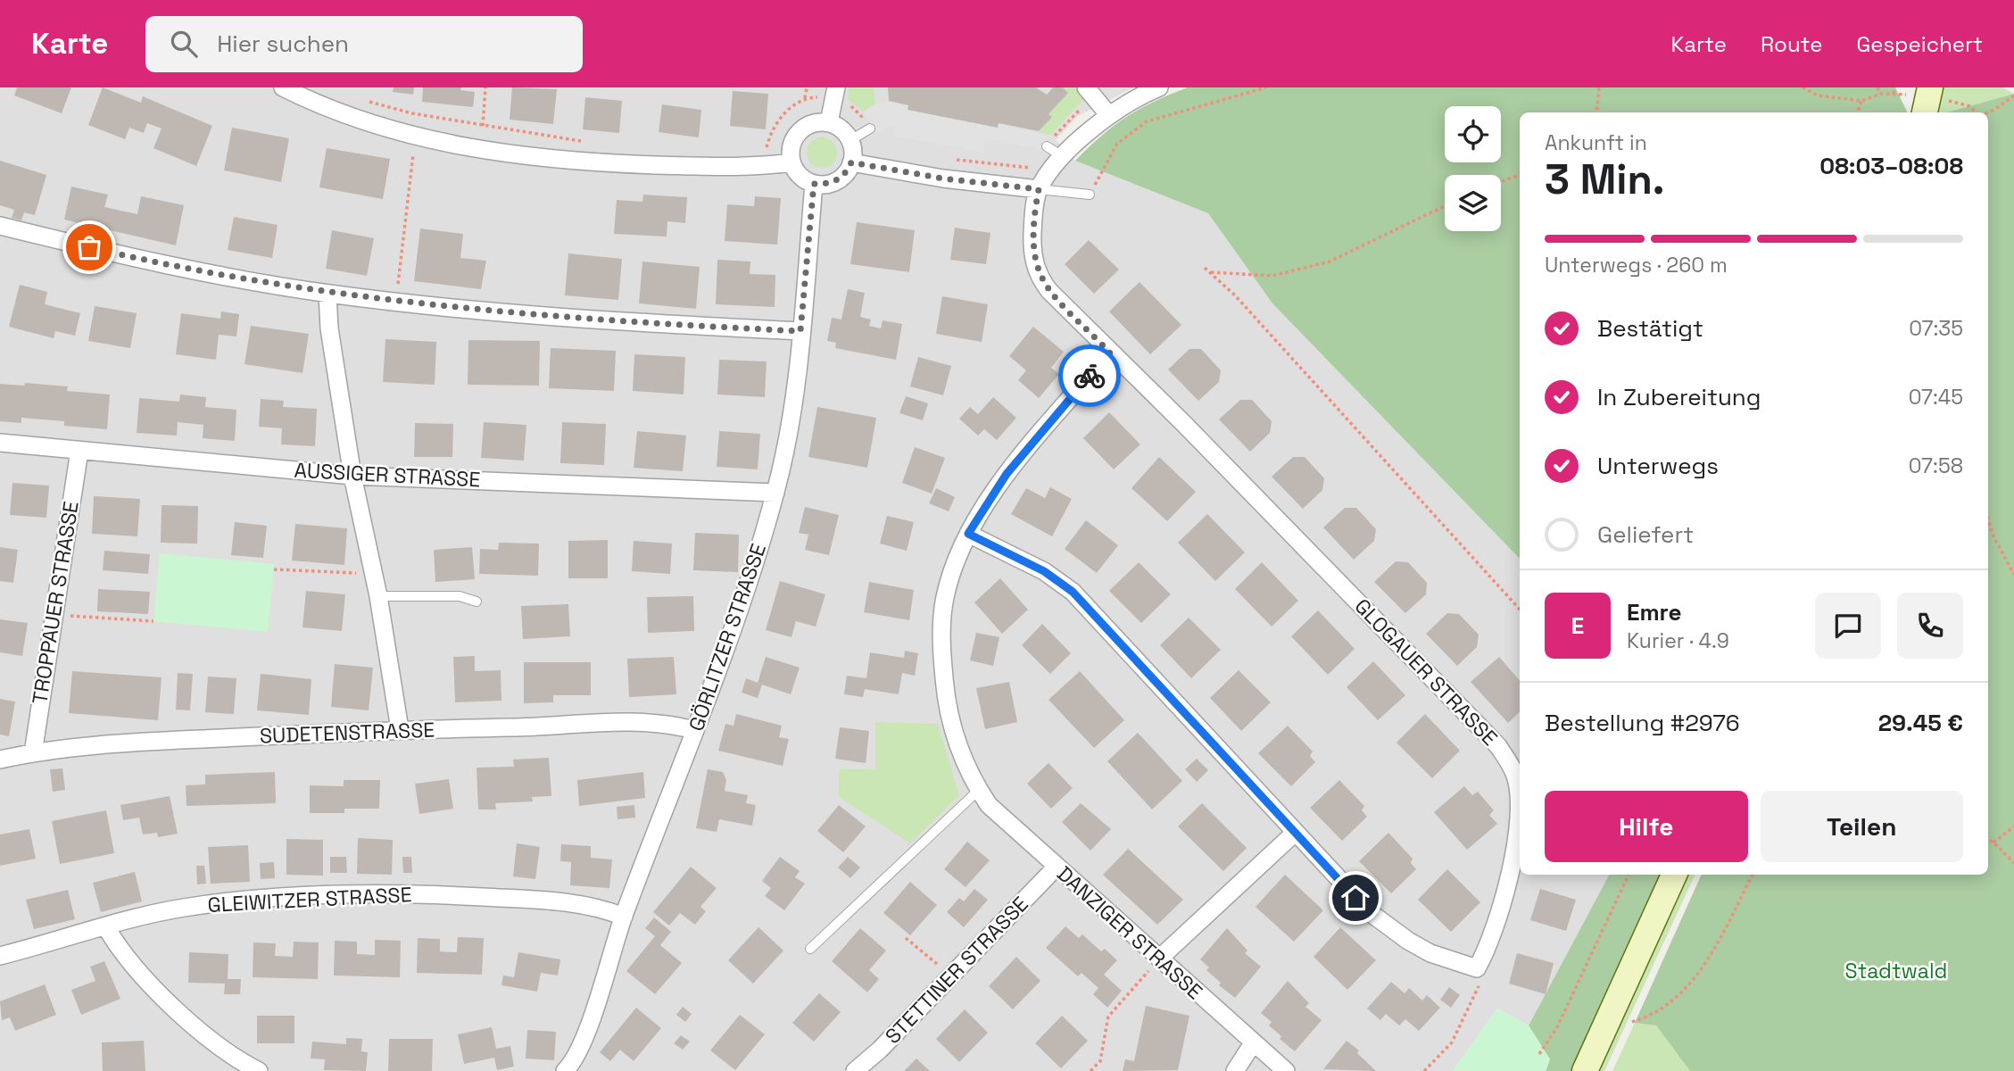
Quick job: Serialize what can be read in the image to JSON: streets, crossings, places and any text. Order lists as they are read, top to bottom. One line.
{"streets":{"street":["AUSSIGER STRASSE","TROPPAUER STRASSE","GÖRLITZER STRASSE","GLOGAUER STRASSE","SUDETENSTRASSE","GLEIWITZER STRASSE","DANZIGER STRASSE","STETTINER STRASSE"]},"crossings":[["AUSSIGER STRASSE","TROPPAUER STRASSE"],["AUSSIGER STRASSE","GÖRLITZER STRASSE"],["TROPPAUER STRASSE","SUDETENSTRASSE"],["GÖRLITZER STRASSE","SUDETENSTRASSE"],["GÖRLITZER STRASSE","GLEIWITZER STRASSE"],["GLOGAUER STRASSE","DANZIGER STRASSE"],["DANZIGER STRASSE","STETTINER STRASSE"]],"parks":["Stadtwald"],"page":{"header":"Karte","search":"Hier suchen","nav":["Karte","Route","Gespeichert"],"heading":["3 Min.","Ankunft in","08:03–08:08"],"panel":["Emre","Kurier · 4.9","Bestellung #2976","29.45 €"],"bar":"Unterwegs · 260 m","list":[["Bestätigt","07:35"],["In Zubereitung","07:45"],["Unterwegs","07:58"],"Geliefert"],"round":"E","buttons":["Hilfe","Teilen"]}}
